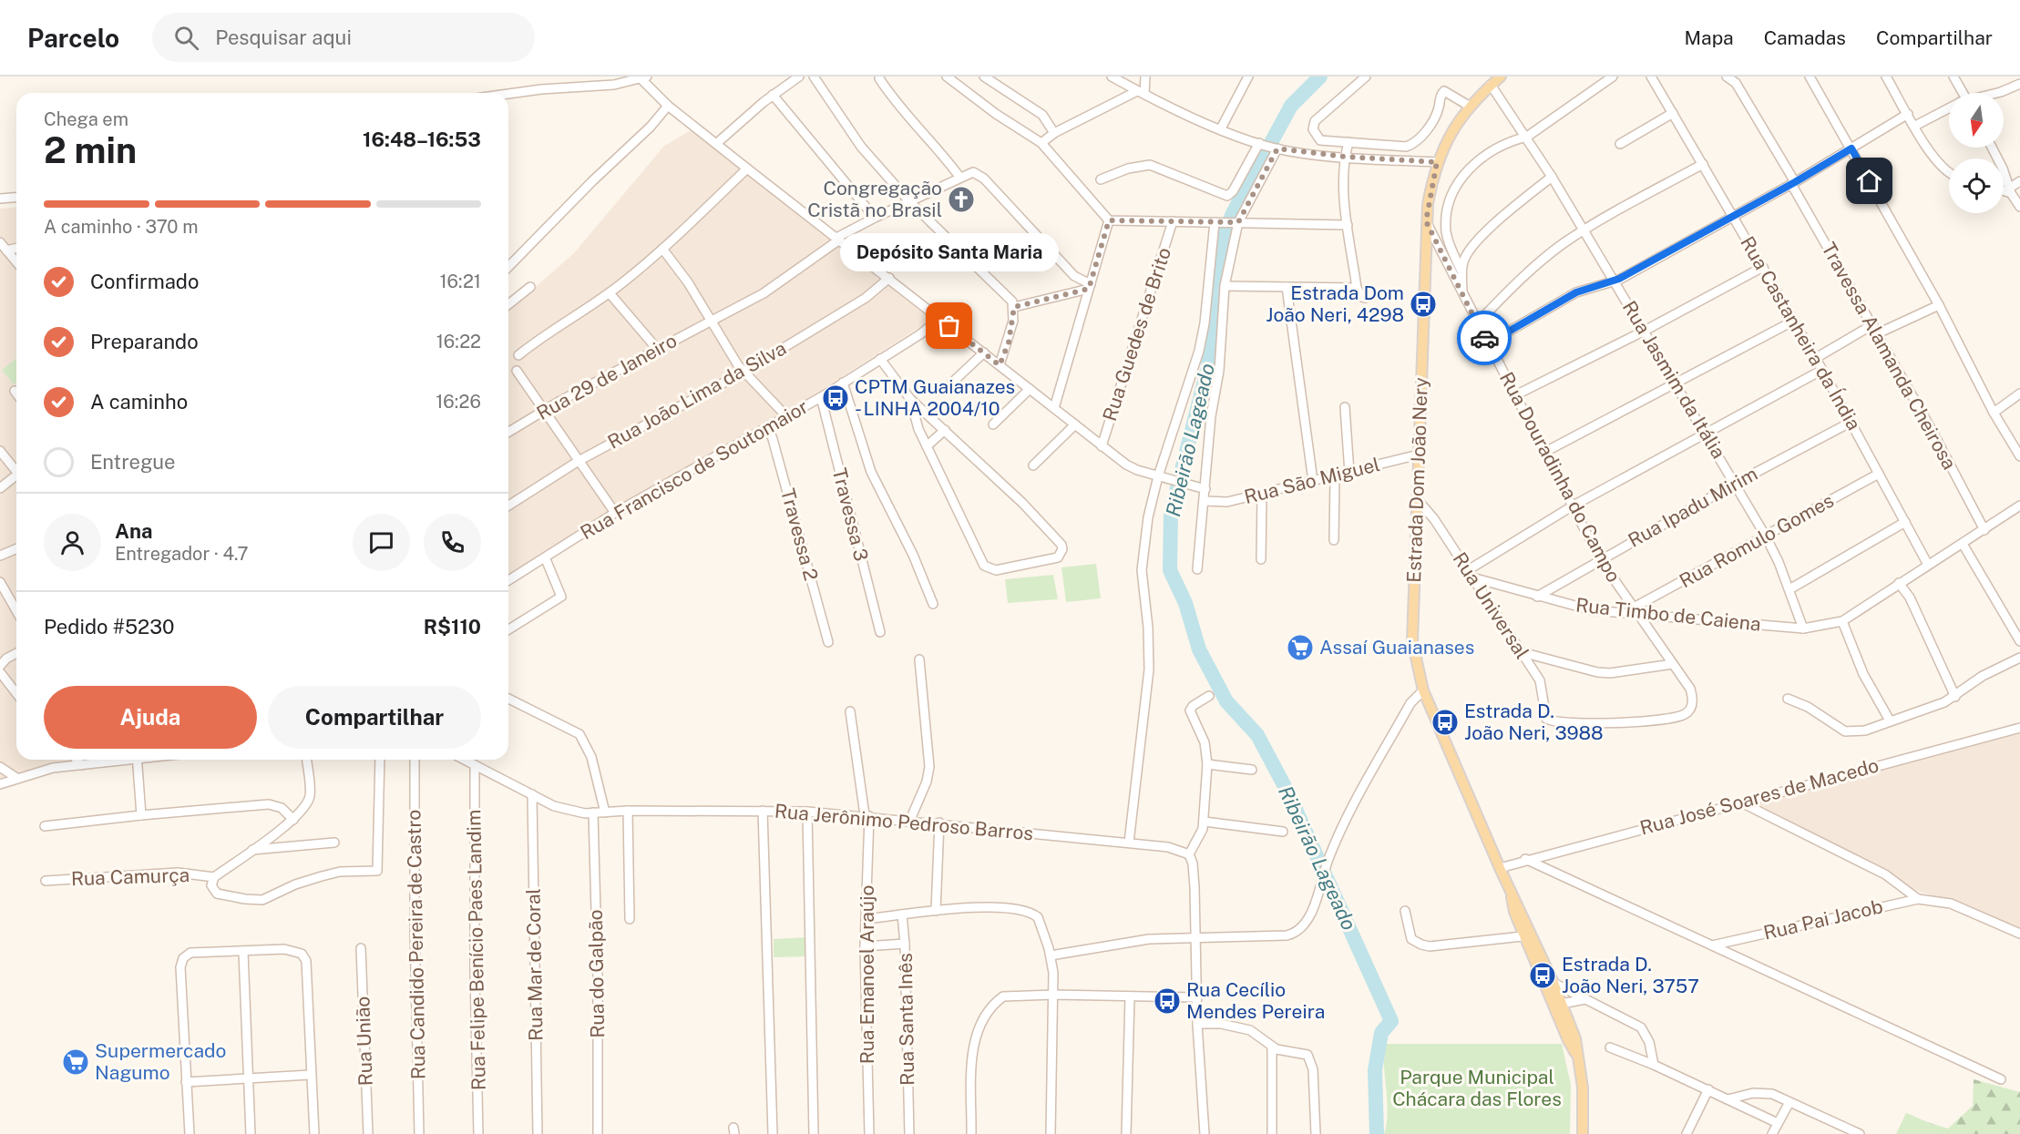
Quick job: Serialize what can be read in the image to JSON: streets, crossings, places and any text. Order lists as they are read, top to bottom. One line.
{"streets":{"main road":["Estrada Dom João Nery"],"street":["Rua Castanheira da Índia","Rua Guedes de Brito","Travessa Alamanda Cheirosa","Rua 29 de Janeiro","Rua Jasmim da Itália","Rua João Lima da Silva","Rua Francisco de Soutomaior","Rua Douradinha do Campo","Rua São Miguel","Rua Ipadu Mirim","Travessa 3","Travessa 2","Rua Romulo Gomes","Rua Universal","Rua Timbo de Caiena","Rua José Soares de Macedo","Rua Jerônimo Pedroso Barros","Rua Camurça","Rua Pai Jacob","Rua Candido Pereira de Castro","Rua Felipe Benício Paes Landim","Rua Mar de Coral","Rua do Galpão","Rua Emanoel Araújo","Rua Santa Inês","Rua União"]},"crossings":[["Rua Castanheira da Índia","Rua Ipadu Mirim"],["Rua Castanheira da Índia","Rua Romulo Gomes"],["Rua Jasmim da Itália","Estrada Dom João Nery"],["Rua Jasmim da Itália","Rua Ipadu Mirim"],["Rua Jasmim da Itália","Rua Romulo Gomes"],["Rua Jasmim da Itália","Rua Timbo de Caiena"],["Rua Francisco de Soutomaior","Travessa 3"],["Rua Francisco de Soutomaior","Travessa 2"],["Rua Douradinha do Campo","Estrada Dom João Nery"],["Rua Douradinha do Campo","Rua Ipadu Mirim"],["Rua Douradinha do Campo","Rua Romulo Gomes"],["Rua Douradinha do Campo","Rua Universal"],["Rua Douradinha do Campo","Rua Timbo de Caiena"],["Estrada Dom João Nery","Rua São Miguel"],["Estrada Dom João Nery","Rua Universal"],["Estrada Dom João Nery","Rua José Soares de Macedo"],["Rua Ipadu Mirim","Rua Timbo de Caiena"],["Rua Romulo Gomes","Rua Timbo de Caiena"],["Rua Universal","Rua Timbo de Caiena"],["Rua Jerônimo Pedroso Barros","Rua Felipe Benício Paes Landim"],["Rua Jerônimo Pedroso Barros","Rua Mar de Coral"],["Rua Jerônimo Pedroso Barros","Rua do Galpão"],["Rua Jerônimo Pedroso Barros","Rua Emanoel Araújo"],["Rua Emanoel Araújo","Rua Santa Inês"]],"water":["Ribeirão Lageado"],"parks":["Parque Municipal Chácara das Flores"],"places":{"church":["Congregação Cristã no Brasil"],"bus stop":["Estrada Dom João Neri, 4298","CPTM Guaianazes - LINHA 2004/10","Estrada D. João Neri, 3988","Estrada D. João Neri, 3757","Rua Cecílio Mendes Pereira"],"other":["Depósito Santa Maria"],"supermarket":["Assaí Guaianases","Supermercado Nagumo"]},"north":"bottom","page":{"header":"Parcelo","search":"Pesquisar aqui","nav":["Mapa","Camadas","Compartilhar"],"heading":["2 min","Chega em","16:48–16:53"],"panel":["Ana","Entregador · 4.7","Pedido #5230","R$110"],"bar":"A caminho · 370 m","bubble":"Depósito Santa Maria","list":[["Confirmado","16:21"],["Preparando","16:22"],["A caminho","16:26"],"Entregue"],"buttons":["Ajuda","Compartilhar"]}}
